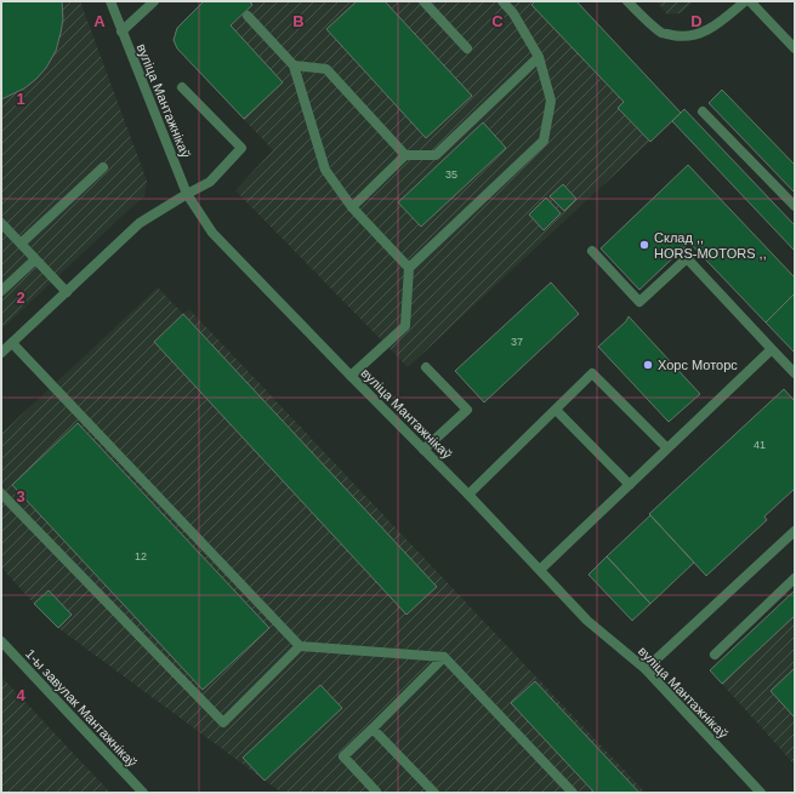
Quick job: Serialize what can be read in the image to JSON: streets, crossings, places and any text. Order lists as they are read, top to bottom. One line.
{"streets":{"street":["вуліца Мантажнікаў","1-ы завулак Мантажнікаў"]},"places":["Склад ,, HORS-MOTORS ,,","Хорс Моторс"],"house_numbers":["35","37","41","12"],"grid":{"columns":["A","B","C","D"],"rows":["1","2","3","4"]}}
